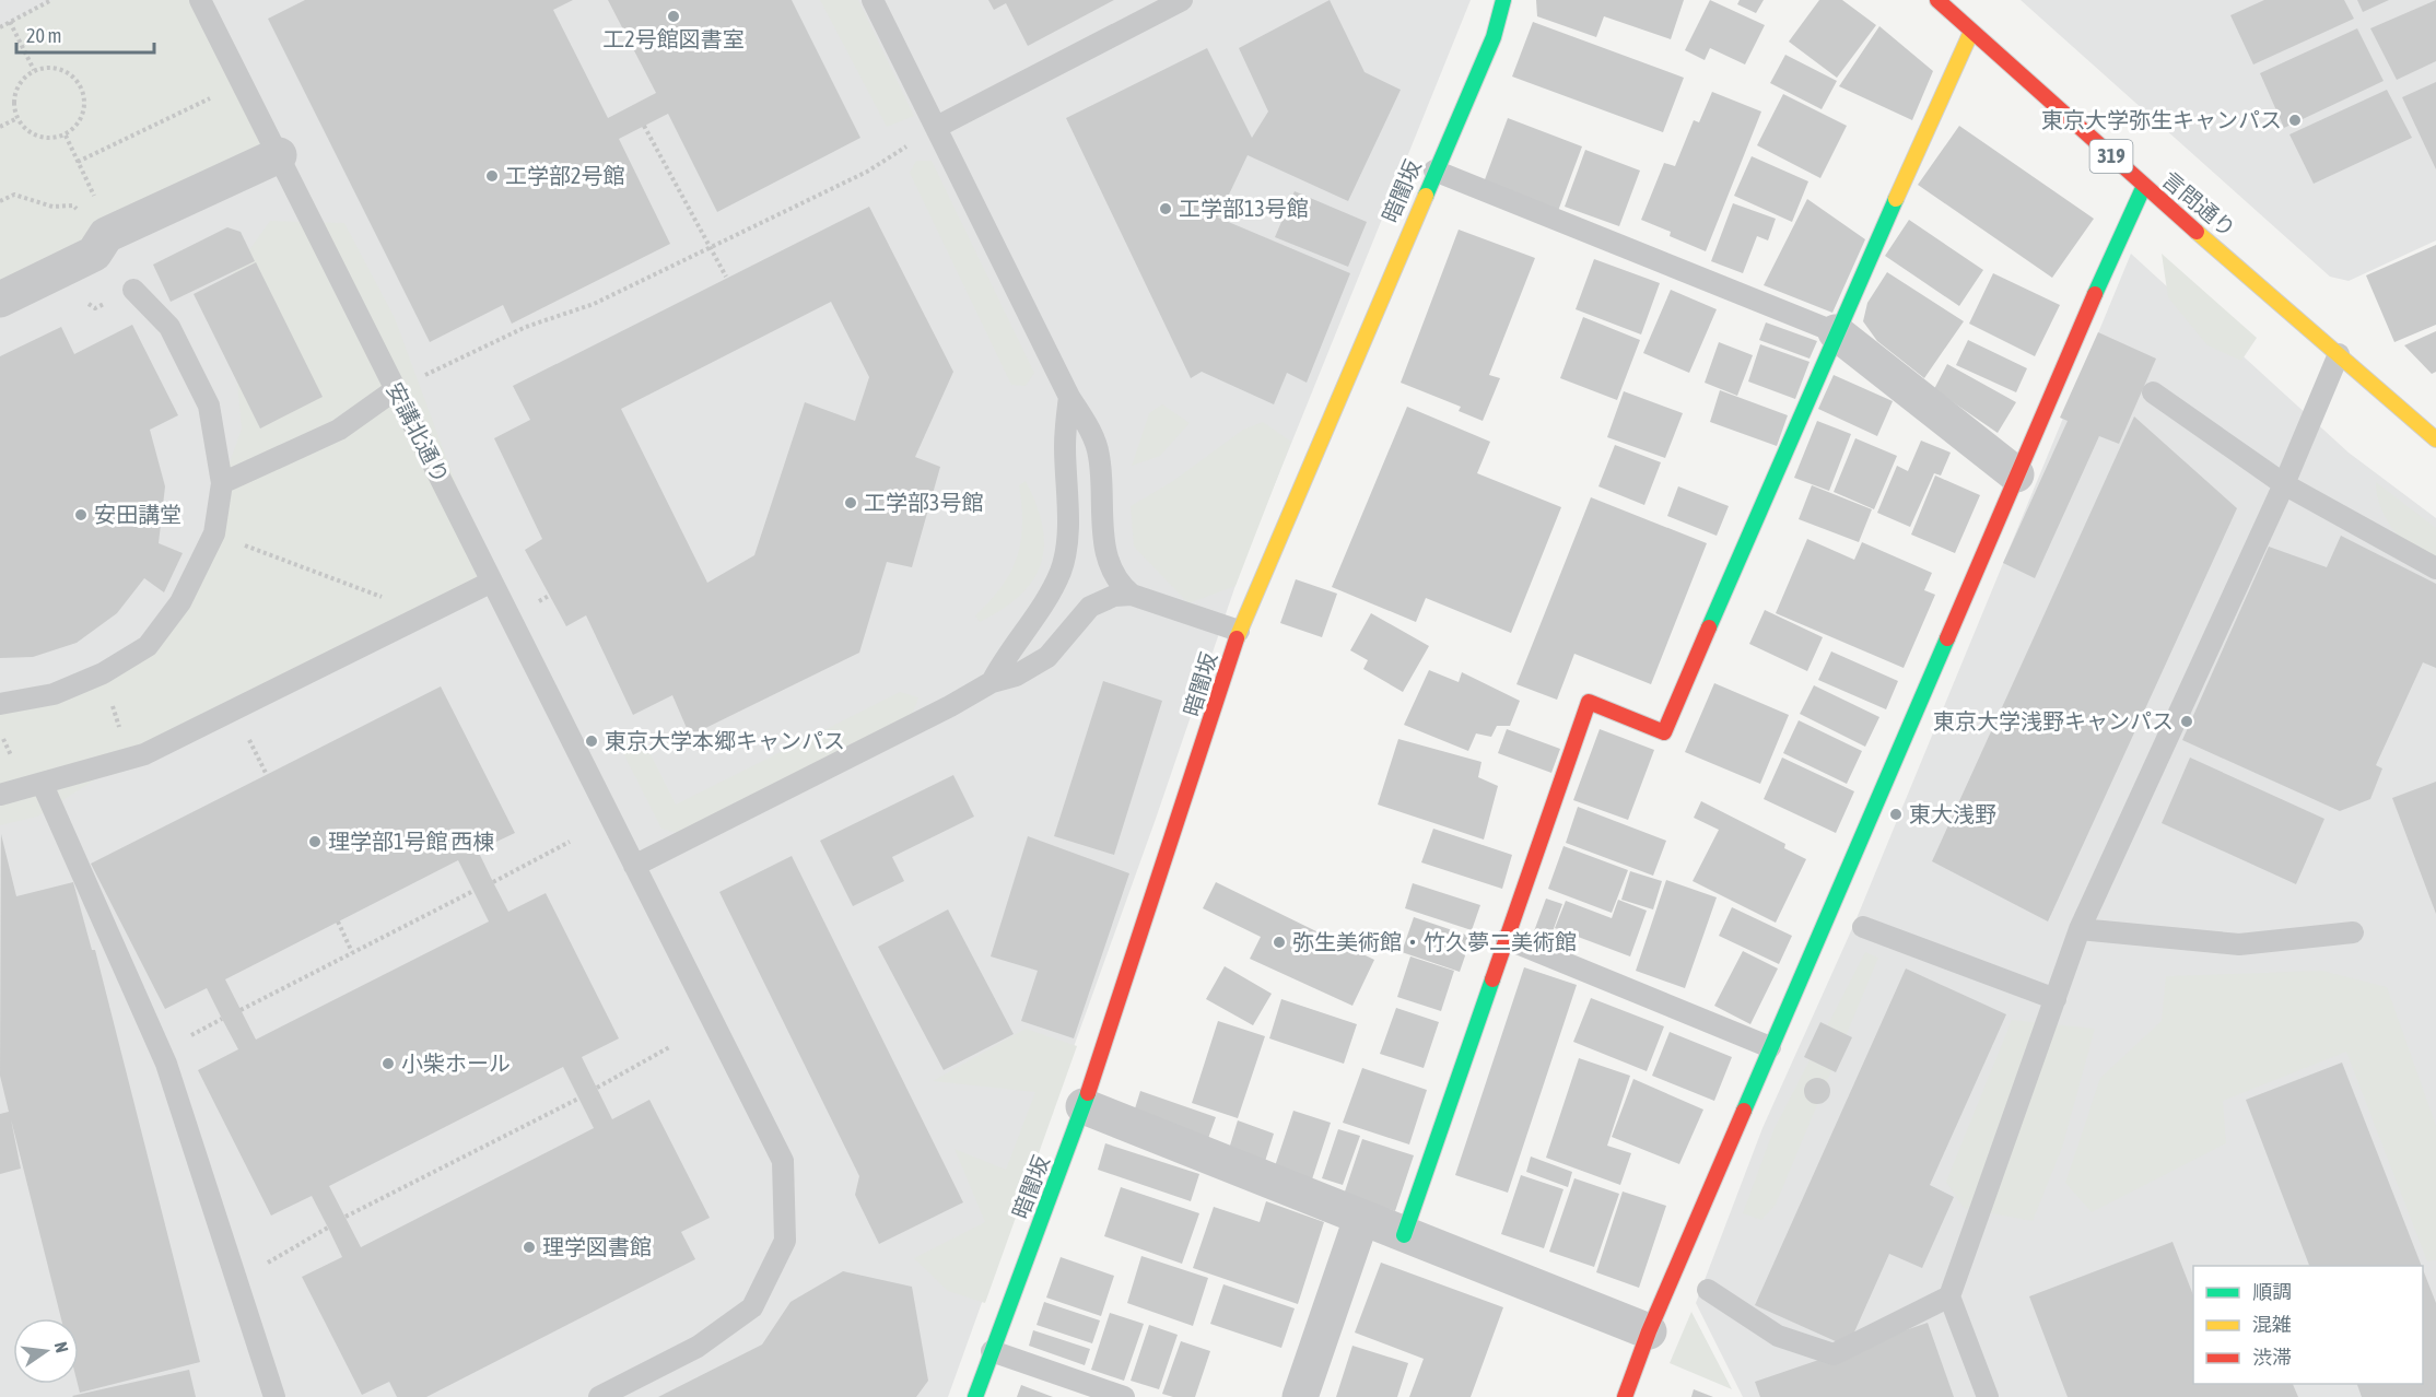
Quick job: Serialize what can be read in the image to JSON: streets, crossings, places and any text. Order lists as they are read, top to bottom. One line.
{"streets":{"street":["319","暗闇坂","言問通り"],"lane":["安講北通り"]},"places":["工2号館図書室","東京大学弥生キャンパス","工学部2号館","工学部13号館","工学部3号館","安田講堂","東京大学浅野キャンパス","東京大学本郷キャンパス","東大浅野","理学部1号館 西棟","弥生美術館・竹久夢二美術館","小柴ホール","理学図書館"],"legend":["順調","混雑","渋滞"],"scale_bar":"20 m","north":"right"}
